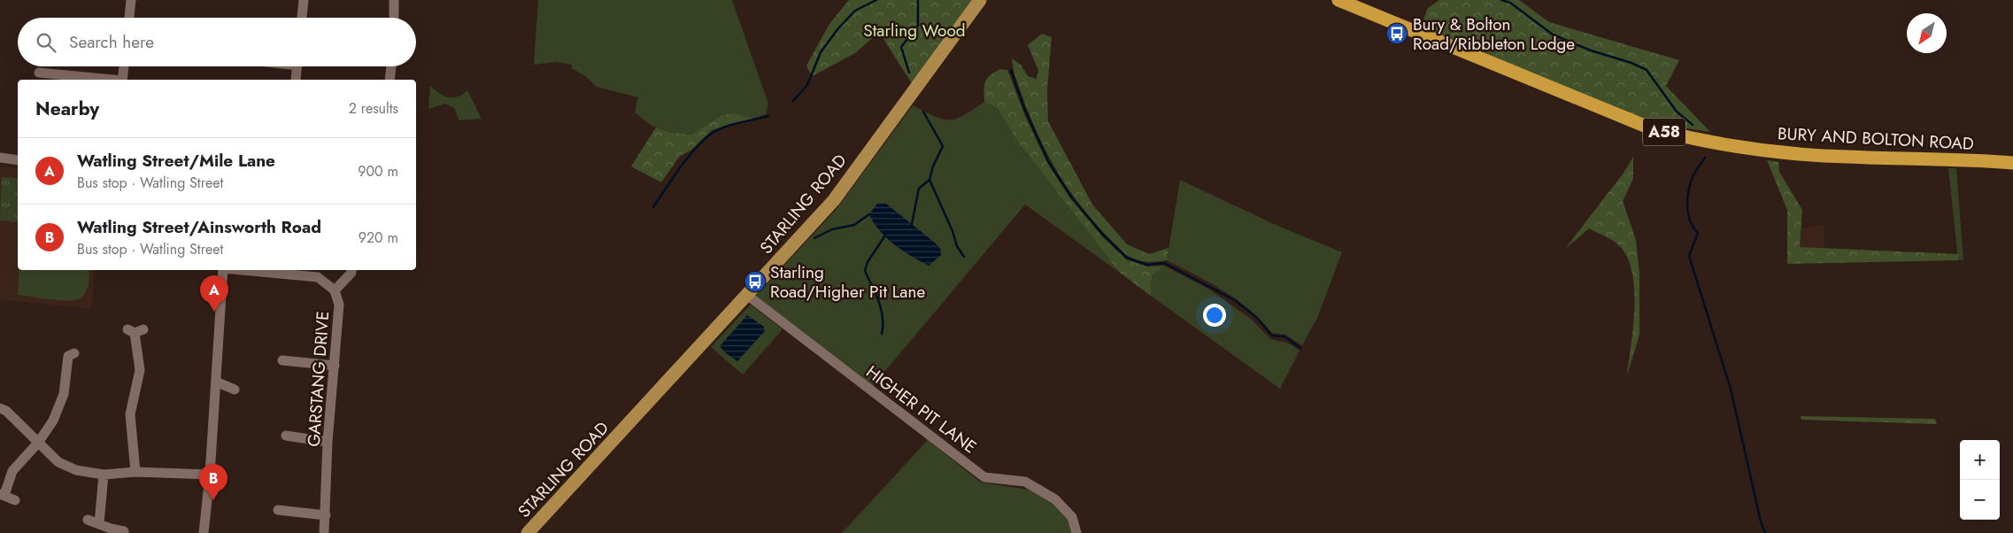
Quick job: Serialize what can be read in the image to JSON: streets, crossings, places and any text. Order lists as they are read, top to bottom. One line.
{"streets":{"highway":["A58","BURY AND BOLTON ROAD"],"main road":["STARLING ROAD"],"street":["GARSTANG DRIVE","HIGHER PIT LANE"]},"crossings":[["STARLING ROAD","HIGHER PIT LANE"]],"parks":["Starling Wood"],"places":{"bus stop":["Bury & Bolton Road/Ribbleton Lodge","Starling Road/Higher Pit Lane"]},"north":"bottom left","page":{"search":"Search here","heading":["Nearby","2 results"],"list":[{"mark":"A","name":"Watling Street/Mile Lane","note":"Bus stop · Watling Street","value":"900 m"},{"mark":"B","name":"Watling Street/Ainsworth Road","note":"Bus stop · Watling Street","value":"920 m"}],"pins":["A","B"],"map_buttons":["+","−"]}}
